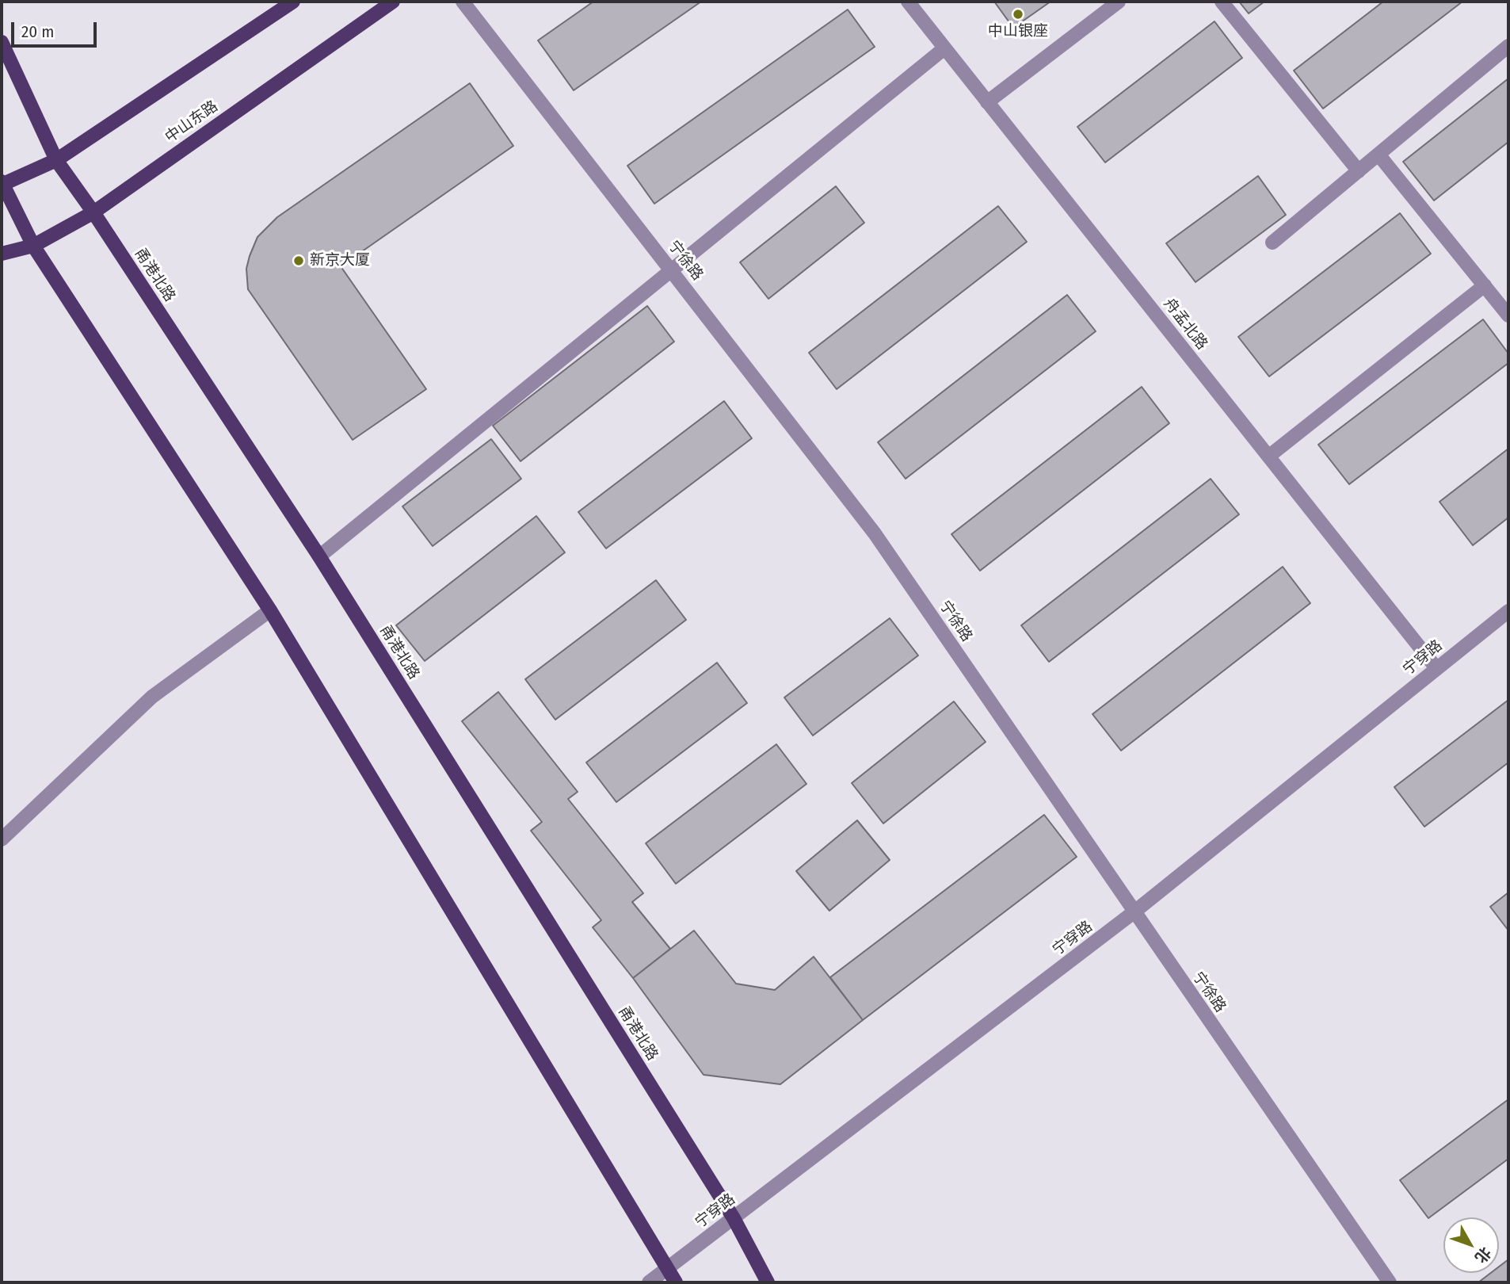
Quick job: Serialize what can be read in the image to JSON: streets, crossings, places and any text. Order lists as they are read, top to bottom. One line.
{"streets":{"main road":["中山东路","甬港北路"],"street":["宁徐路","舟孟北路","宁穿路"]},"crossings":[["中山东路","甬港北路"],["宁徐路","宁穿路"],["甬港北路","宁穿路"],["舟孟北路","宁穿路"]],"places":["中山银座","新京大厦"],"scale_bar":"20 m","north":"bottom right"}
